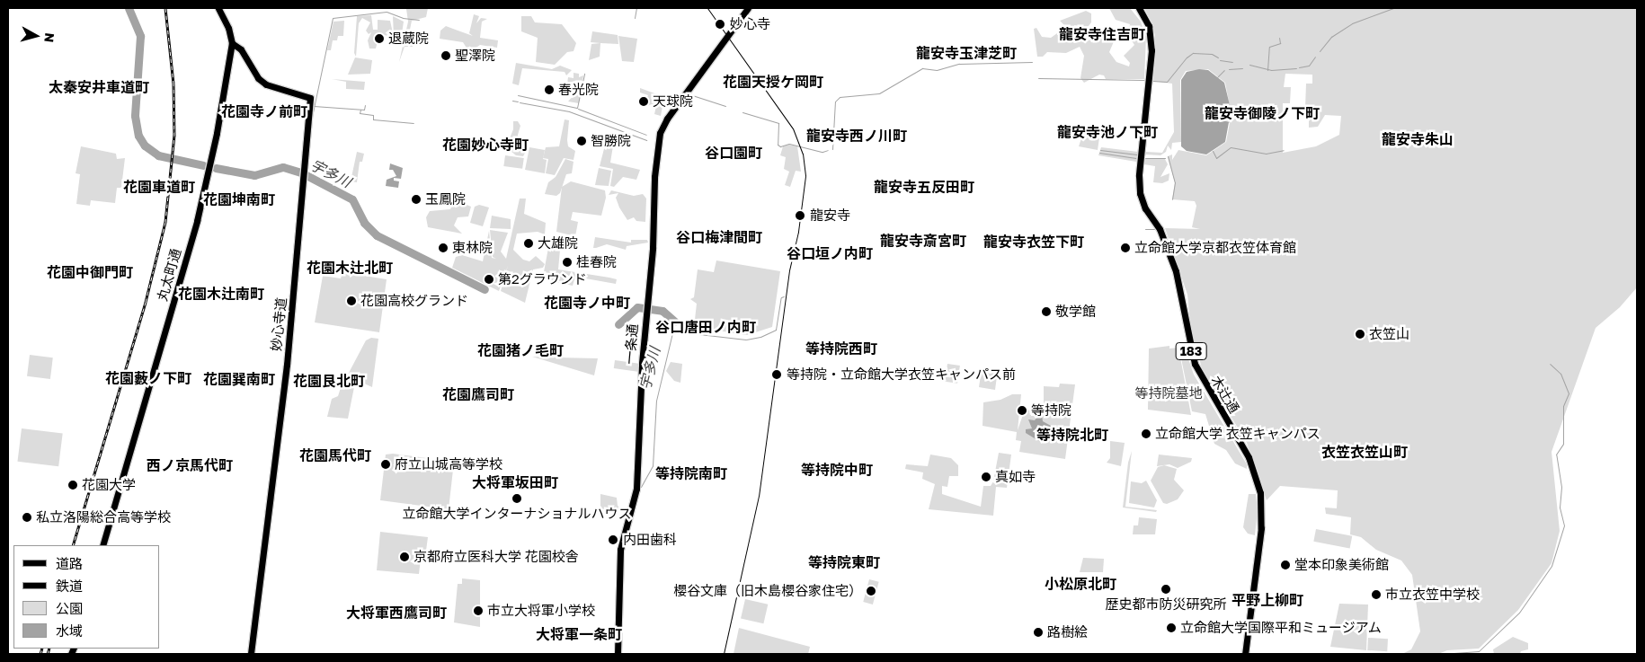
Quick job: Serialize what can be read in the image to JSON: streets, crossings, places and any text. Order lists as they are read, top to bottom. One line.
{"streets":{"main road":["丸太町通","妙心寺道","一条通","183","木辻通"]},"crossings":[["丸太町通","妙心寺道"]],"districts":["龍安寺住吉町","龍安寺玉津芝町","花園天授ケ岡町","太秦安井車道町","花園寺ノ前町","龍安寺御陵ノ下町","龍安寺池ノ下町","龍安寺西ノ川町","龍安寺朱山","花園妙心寺町","谷口園町","花園車道町","龍安寺五反田町","花園坤南町","谷口梅津間町","龍安寺斎宮町","龍安寺衣笠下町","谷口垣ノ内町","花園木辻北町","花園中御門町","花園木辻南町","花園寺ノ中町","谷口唐田ノ内町","等持院西町","花園猪ノ毛町","花園藪ノ下町","花園巽南町","花園艮北町","花園鷹司町","等持院北町","衣笠衣笠山町","花園馬代町","西ノ京馬代町","等持院中町","等持院南町","大将軍坂田町","等持院東町","小松原北町","平野上柳町","大将軍西鷹司町","大将軍一条町"],"water":["宇多川"],"parks":["等持院墓地"],"places":["妙心寺","退蔵院","聖澤院","春光院","天球院","智勝院","玉鳳院","龍安寺","大雄院","東林院","立命館大学京都衣笠体育館","桂春院","第2グラウンド","花園高校グランド","敬学館","衣笠山","等持院・立命館大学衣笠キャンパス前","等持院","立命館大学 衣笠キャンパス","府立山城高等学校","真如寺","花園大学","立命館大学インターナショナルハウス","私立洛陽総合高等学校","内田歯科","京都府立医科大学 花園校舎","堂本印象美術館","歴史都市防災研究所","櫻谷文庫（旧木島櫻谷家住宅）","市立衣笠中学校","市立大将軍小学校","立命館大学国際平和ミュージアム","路樹絵"],"legend":["道路","鉄道","公園","水域"],"north":"right"}
